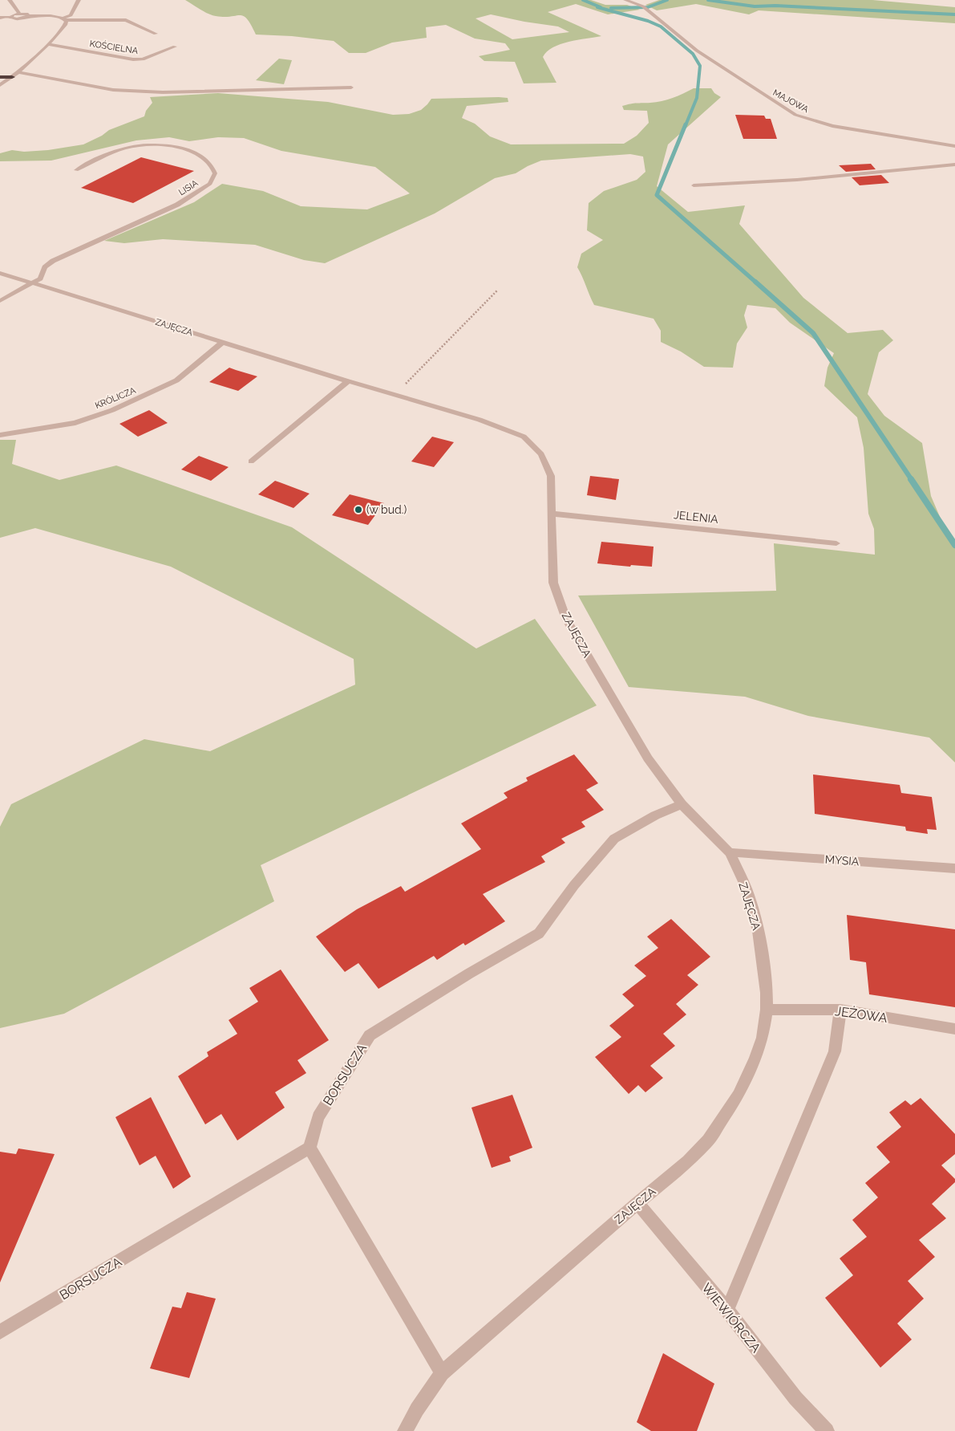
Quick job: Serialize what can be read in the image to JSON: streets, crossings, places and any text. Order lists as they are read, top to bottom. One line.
{"streets":{"street":["KOŚCIELNA","MAJOWA","LISIA","ZAJĘCZA","KRÓLICZA","JELENIA","MYSIA","JEŻOWA","BORSUCZA","WIEWIÓRCZA"]},"crossings":[["LISIA","ZAJĘCZA"],["ZAJĘCZA","KRÓLICZA"],["ZAJĘCZA","JELENIA"],["ZAJĘCZA","MYSIA"],["ZAJĘCZA","JEŻOWA"],["ZAJĘCZA","BORSUCZA"],["ZAJĘCZA","WIEWIÓRCZA"]],"places":["(w bud.)"]}
